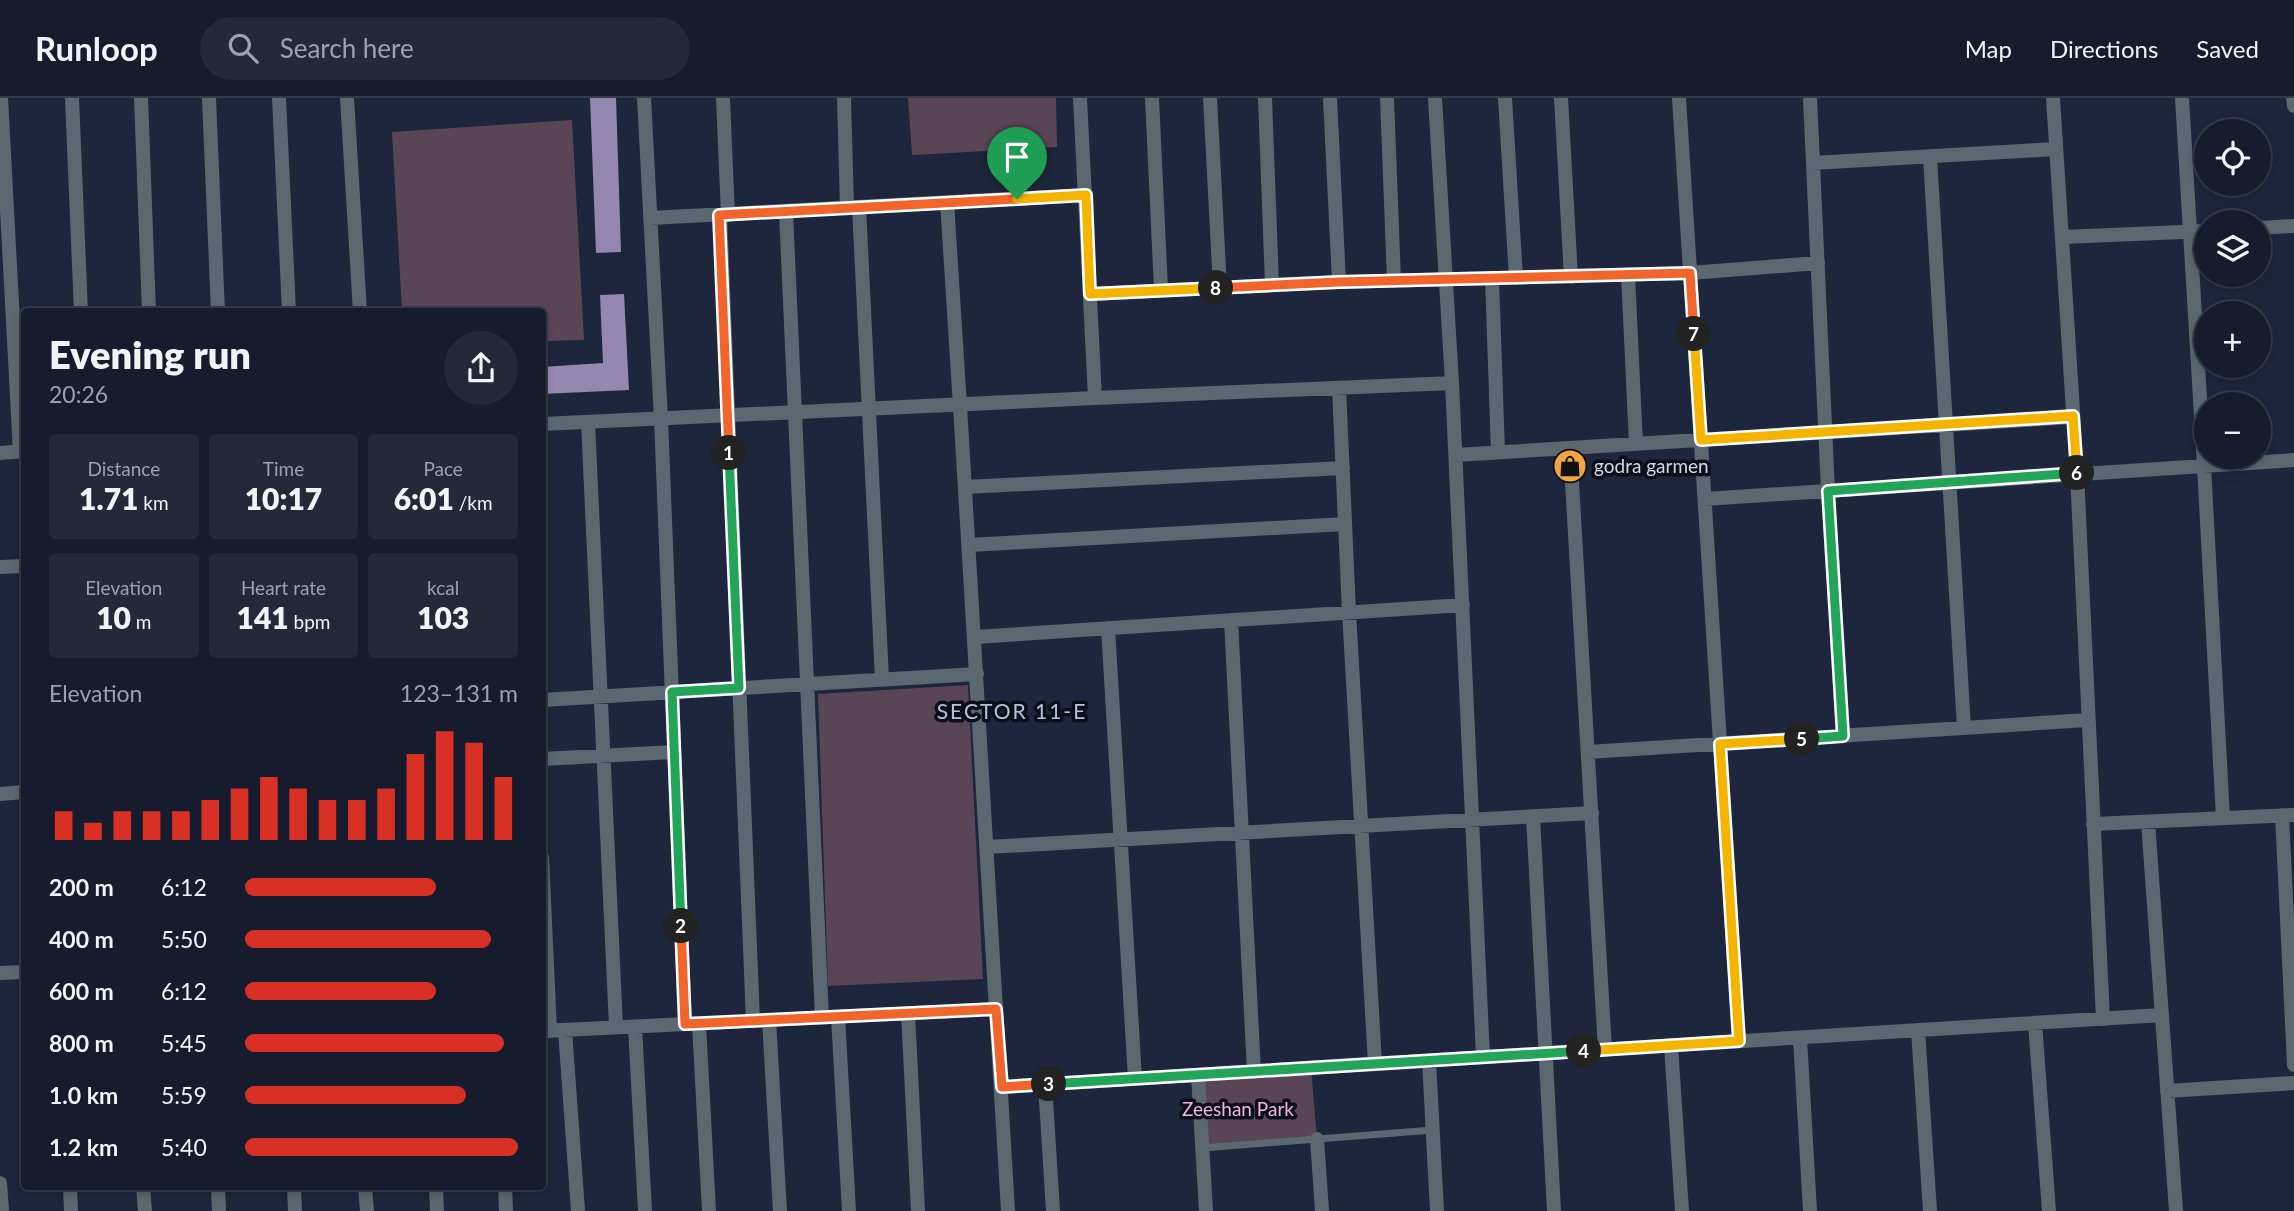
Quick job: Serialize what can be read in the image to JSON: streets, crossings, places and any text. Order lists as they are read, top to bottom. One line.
{"districts":["SECTOR 11-E"],"parks":["Zeeshan Park"],"places":{"shop":["godra garmen"]},"page":{"header":"Runloop","search":"Search here","nav":["Map","Directions","Saved"],"map_buttons":["+","−"],"pins":["8","7","1","6","5","2","4","3"],"heading":["Evening run","20:26"],"stats":[["Distance","1.71 km"],["Time","10:17"],["Pace","6:01 /km"],["Elevation","10 m"],["Heart rate","141 bpm"],["kcal","103"]],"chart":["Elevation","123–131 m"],"list":[{"name":"200 m","note":"6:12"},{"name":"400 m","note":"5:50"},{"name":"600 m","note":"6:12"},{"name":"800 m","note":"5:45"},{"name":"1.0 km","note":"5:59"},{"name":"1.2 km","note":"5:40"}]}}
